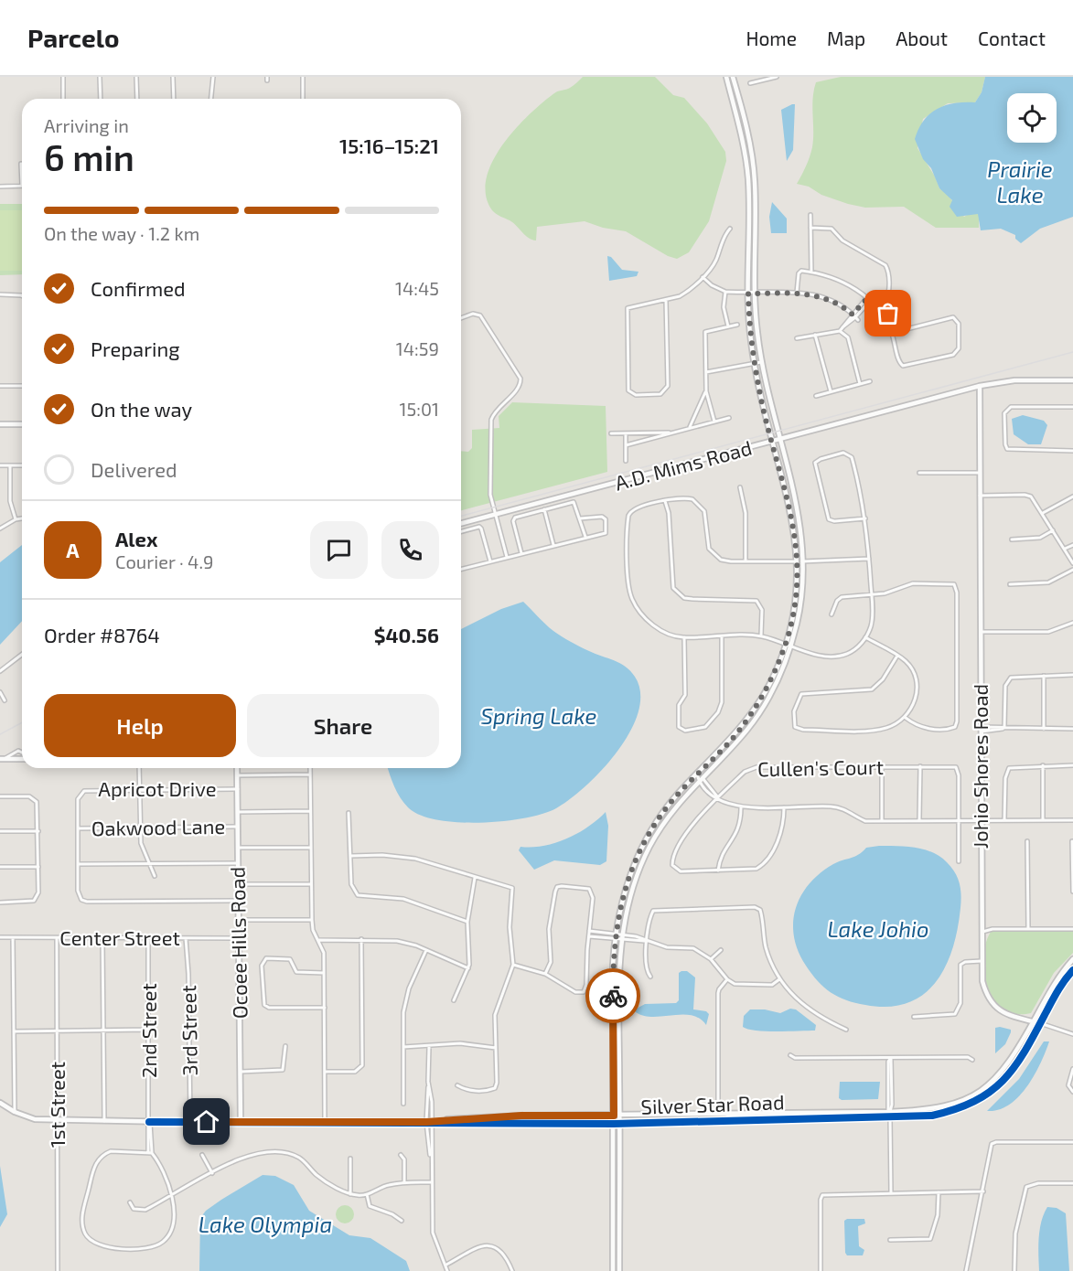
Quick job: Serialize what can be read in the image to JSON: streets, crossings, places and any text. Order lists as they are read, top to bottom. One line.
{"streets":{"street":["A.D. Mims Road","Johio Shores Road","Cullen's Court","Apricot Drive","Oakwood Lane","Center Street","Ocoee Hills Road","2nd Street","3rd Street","1st Street","Silver Star Road"]},"crossings":[["A.D. Mims Road","Johio Shores Road"],["Johio Shores Road","Silver Star Road"],["Apricot Drive","Oakwood Lane"],["Apricot Drive","Ocoee Hills Road"],["Oakwood Lane","Ocoee Hills Road"],["Center Street","Ocoee Hills Road"],["Center Street","2nd Street"],["Center Street","3rd Street"],["Center Street","1st Street"],["Ocoee Hills Road","Silver Star Road"],["2nd Street","Silver Star Road"],["3rd Street","Silver Star Road"],["1st Street","Silver Star Road"]],"water":["Prairie Lake","Spring Lake","Lake Johio","Lake Olympia"],"page":{"header":"Parcelo","nav":["Home","Map","About","Contact"],"heading":["6 min","Arriving in","15:16–15:21"],"panel":["Alex","Courier · 4.9","Order #8764","$40.56"],"bar":"On the way · 1.2 km","list":[["Confirmed","14:45"],["Preparing","14:59"],["On the way","15:01"],"Delivered"],"round":"A","buttons":["Help","Share"]}}
